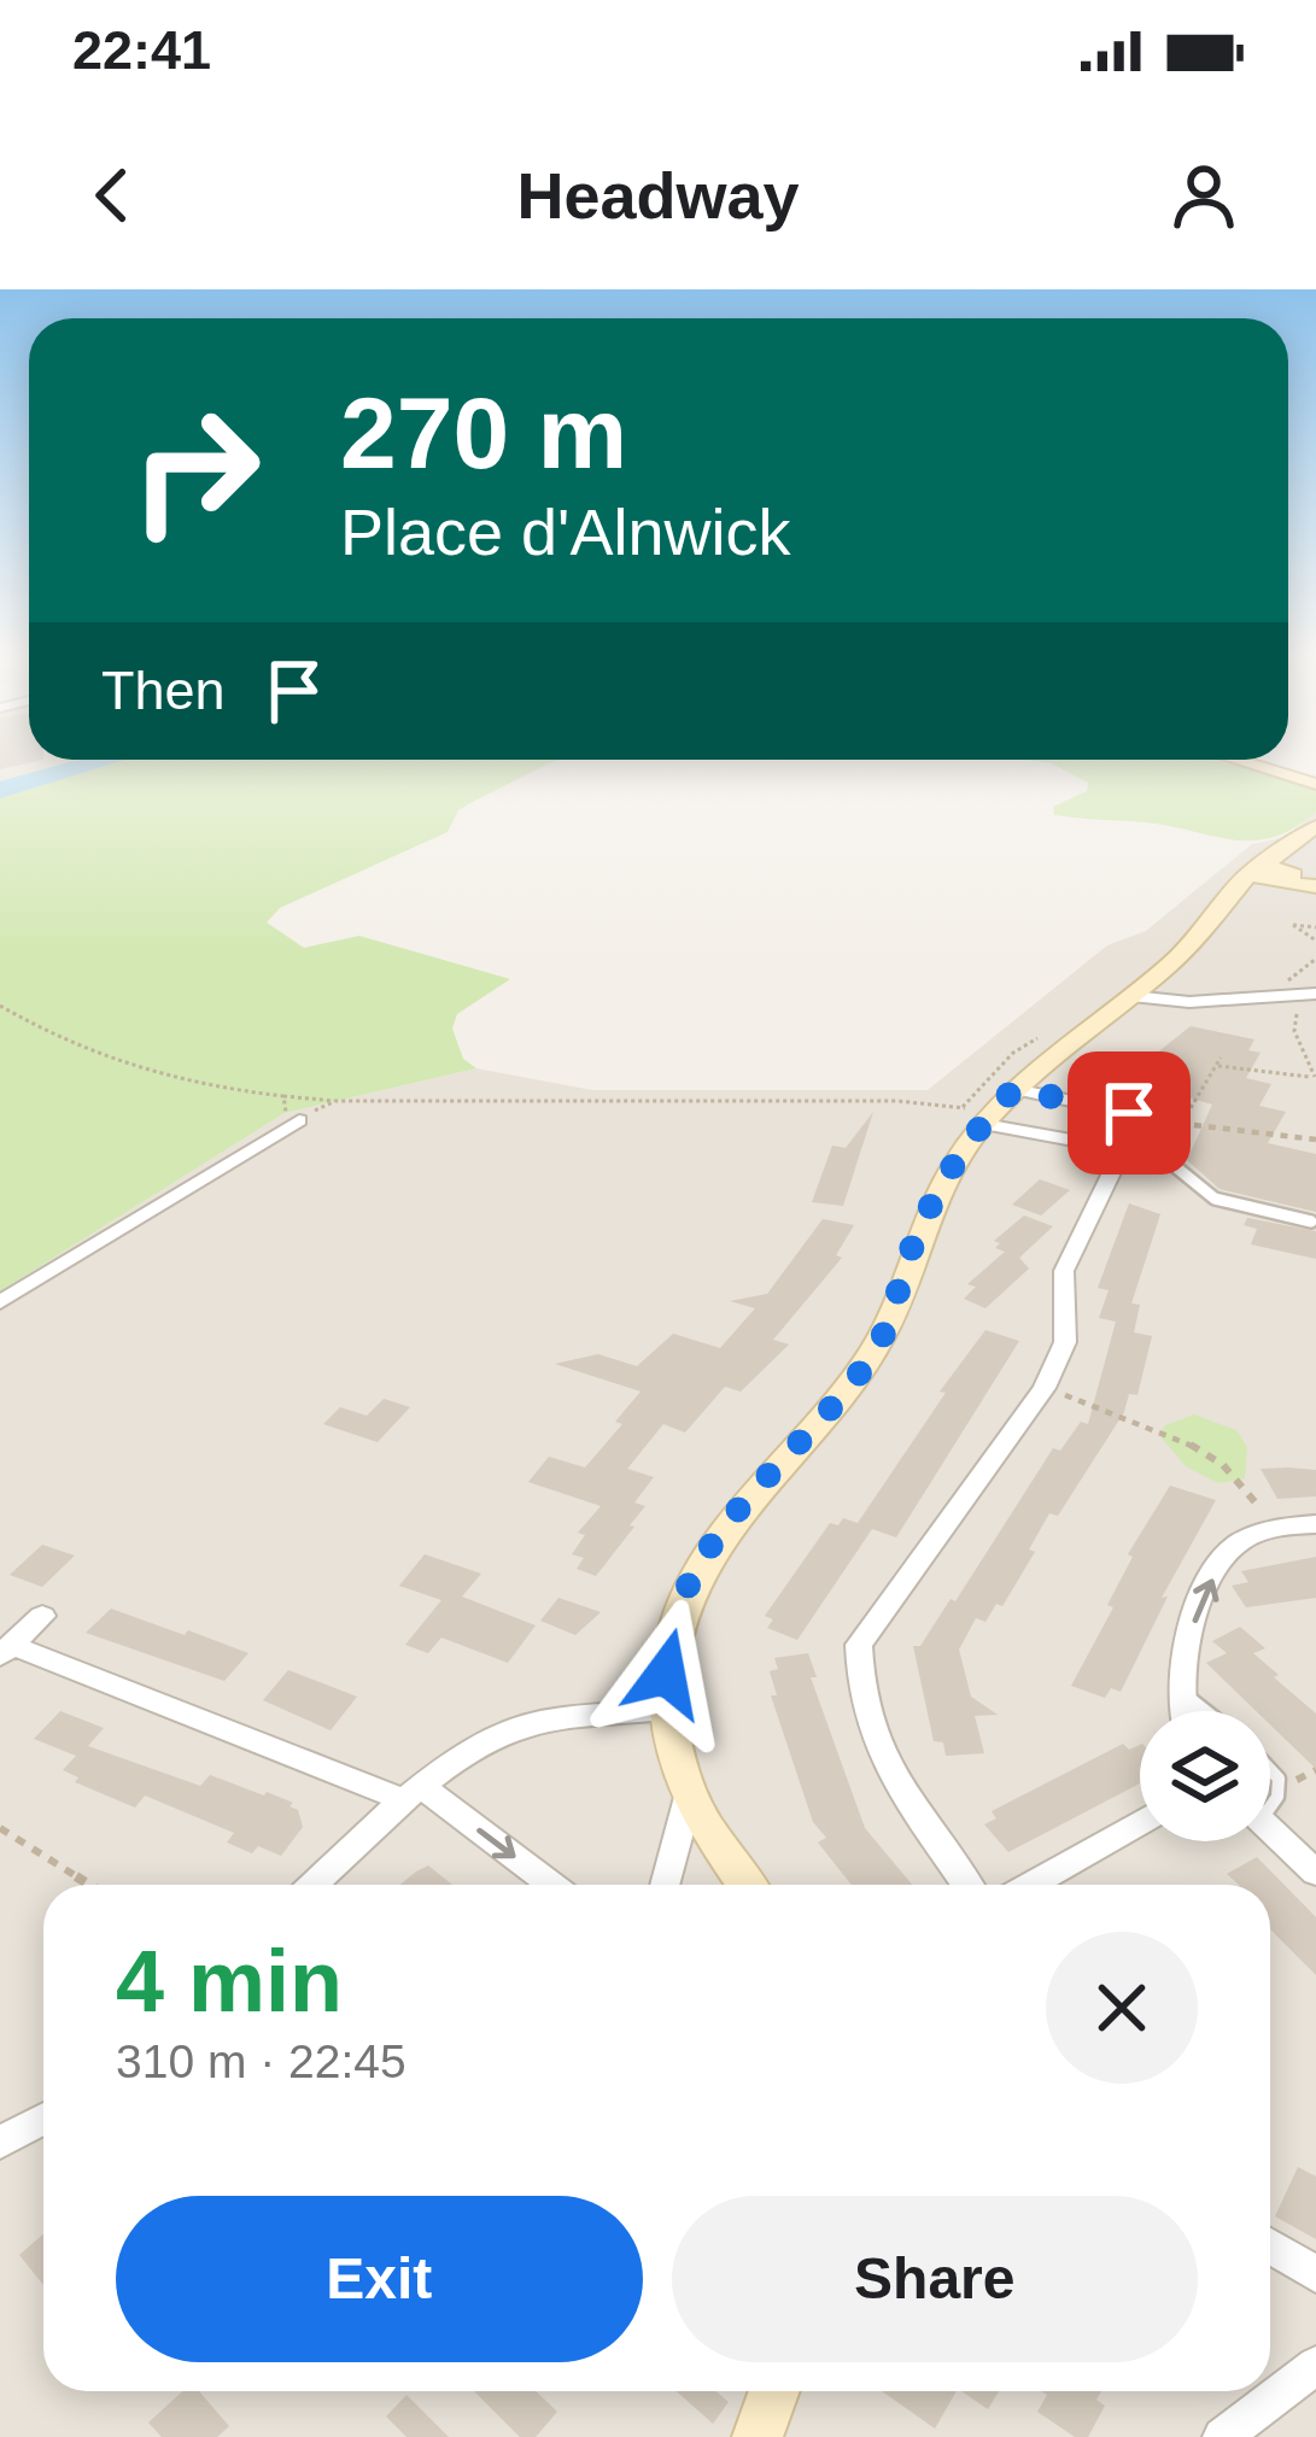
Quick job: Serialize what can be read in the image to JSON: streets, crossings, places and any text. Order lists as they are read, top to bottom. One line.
{"page":{"status":"22:41","header":"Headway","turn":["270 m","Place d'Alnwick"],"then":"Then","heading":["4 min","310 m · 22:45"],"buttons":["Exit","Share"]}}
